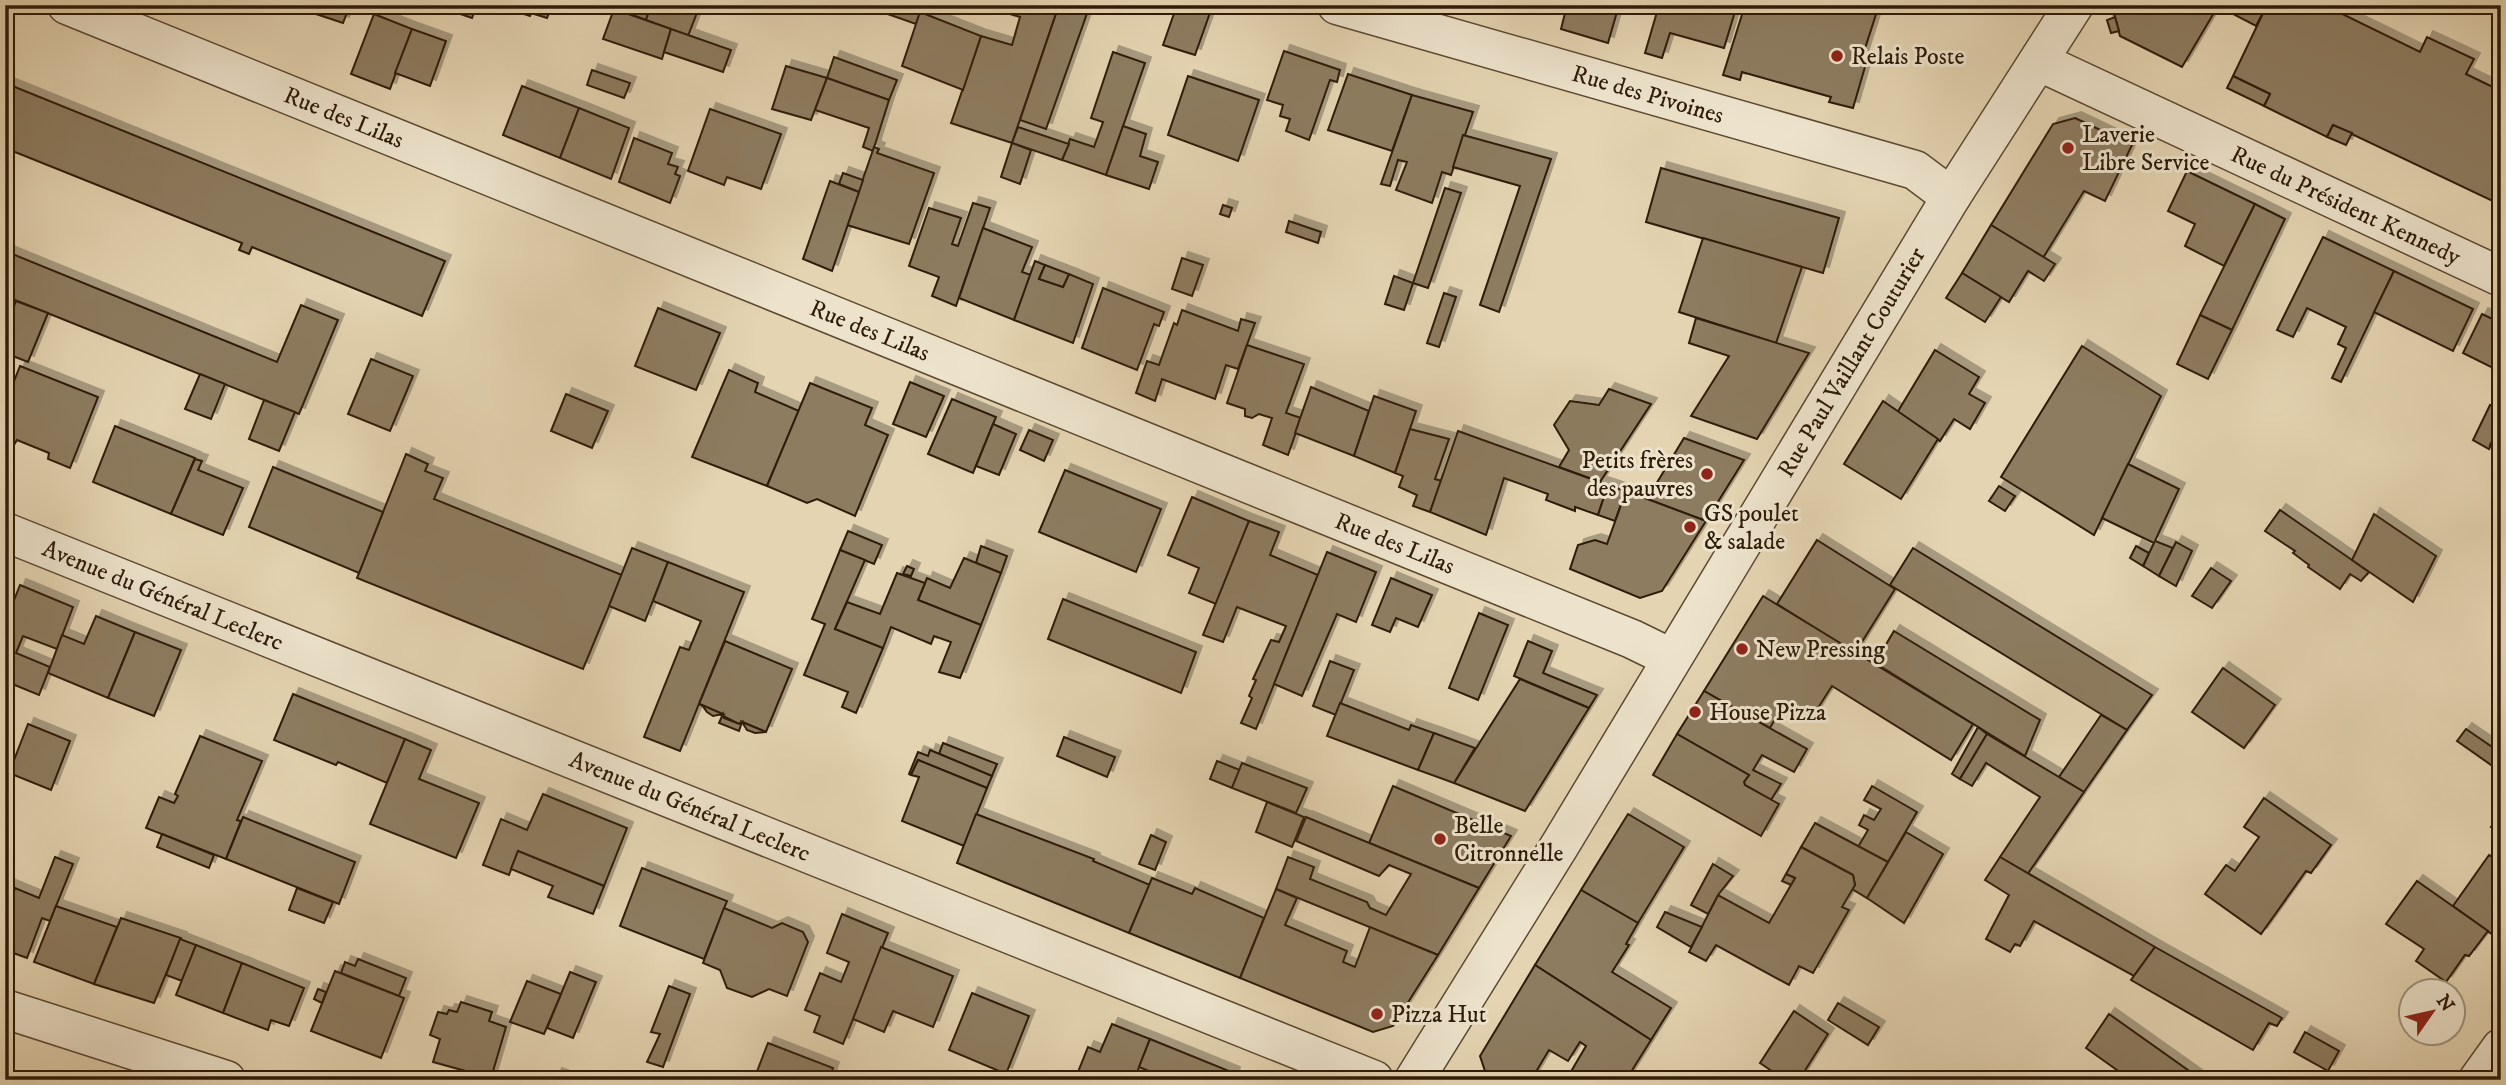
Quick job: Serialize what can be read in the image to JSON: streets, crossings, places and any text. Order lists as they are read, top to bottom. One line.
{"streets":{"street":["Rue des Pivoines","Rue des Lilas","Rue du Président Kennedy","Rue Paul Vaillant Couturier","Avenue du Général Leclerc"]},"crossings":[["Rue des Pivoines","Rue Paul Vaillant Couturier"],["Rue des Lilas","Rue Paul Vaillant Couturier"],["Rue du Président Kennedy","Rue Paul Vaillant Couturier"]],"places":["Relais Poste","Laverie Libre Service","Petits frères des pauvres","GS poulet & salade","New Pressing","House Pizza","Belle Citronnelle","Pizza Hut"],"north":"top right"}
